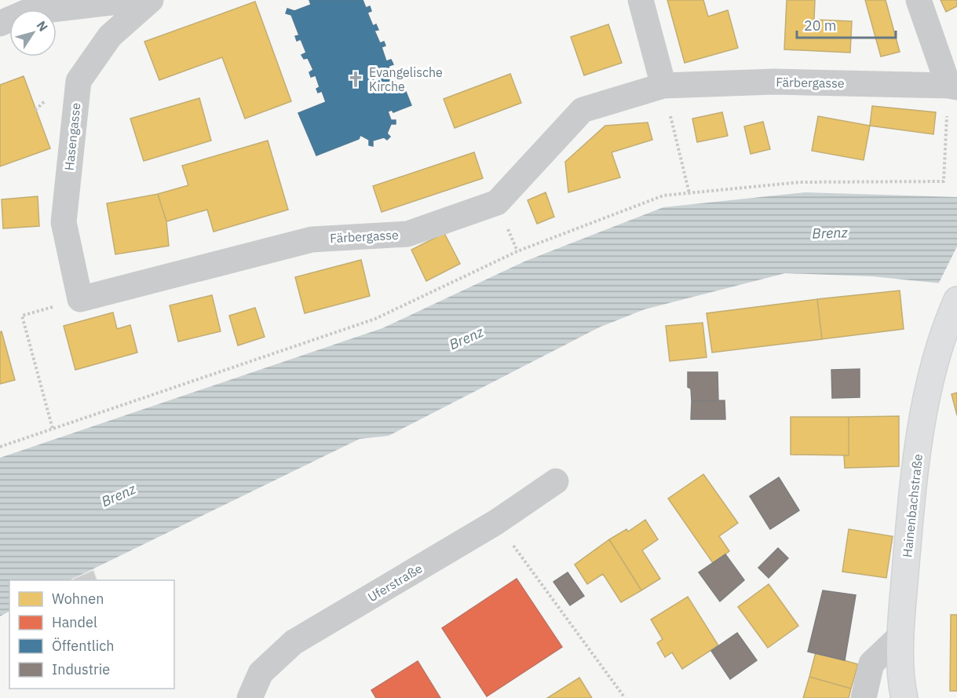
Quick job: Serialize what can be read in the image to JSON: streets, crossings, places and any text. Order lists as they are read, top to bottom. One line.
{"streets":{"street":["Färbergasse","Hasengasse","Hainenbachstraße","Uferstraße"]},"crossings":[["Färbergasse","Hasengasse"]],"water":["Brenz"],"places":{"church":["Evangelische Kirche"]},"legend":["Wohnen","Handel","Öffentlich","Industrie"],"scale_bar":"20 m","north":"top right"}
